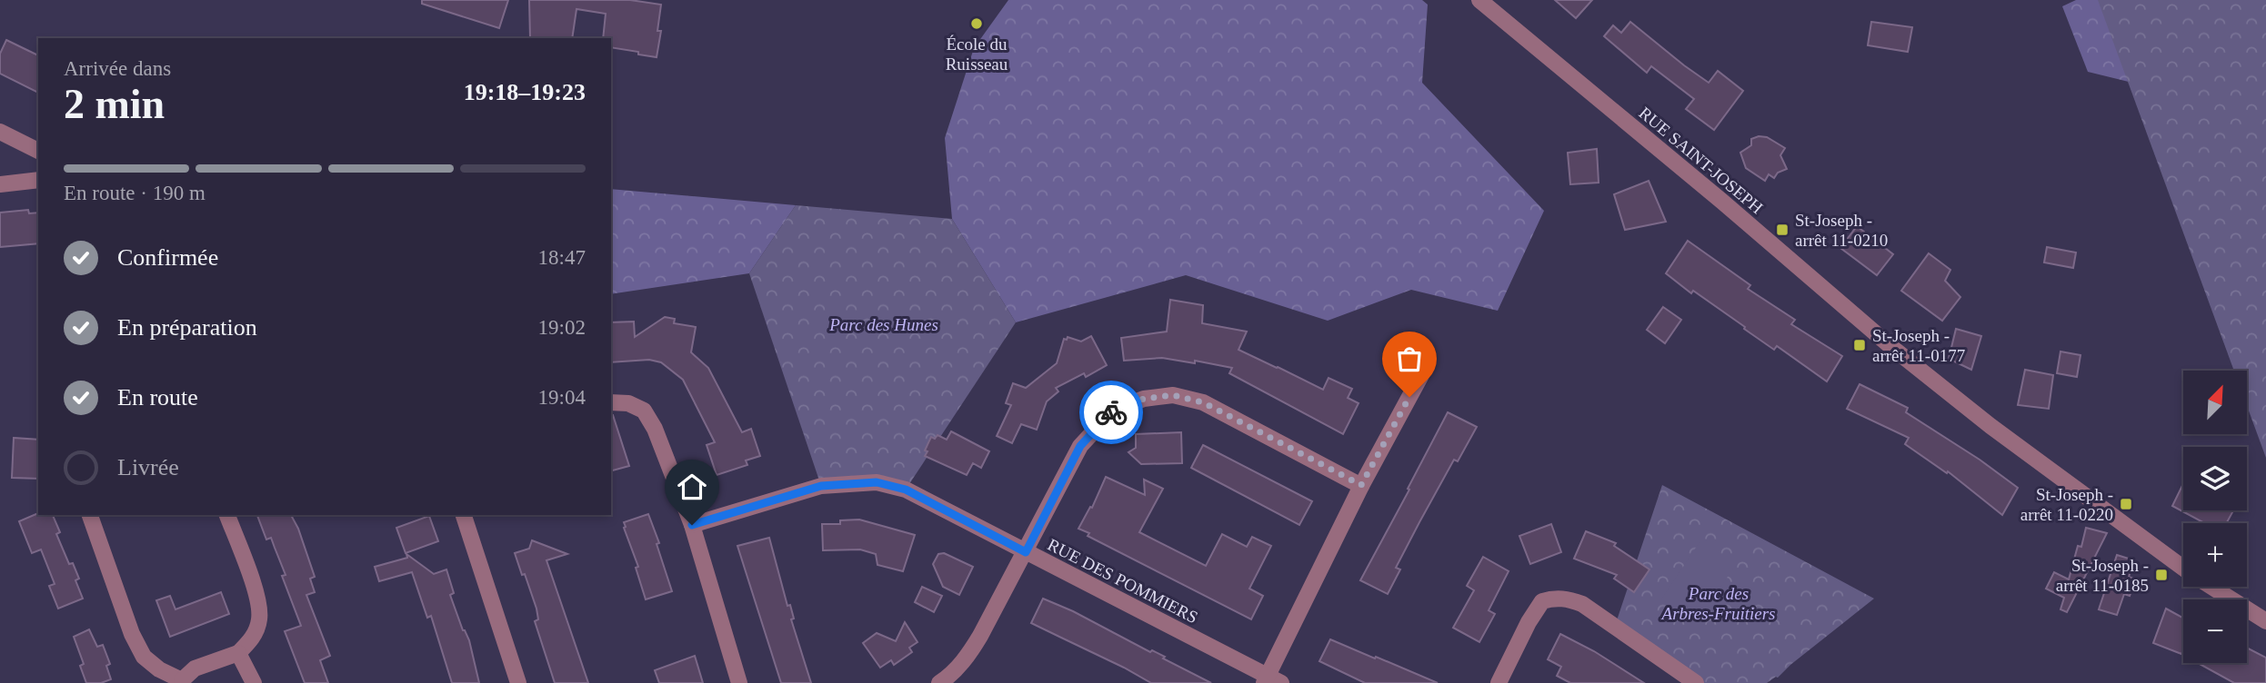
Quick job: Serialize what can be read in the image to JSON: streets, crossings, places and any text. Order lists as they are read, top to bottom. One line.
{"streets":{"street":["RUE SAINT-JOSEPH","RUE DES POMMIERS"]},"parks":["Parc des Hunes","Parc des Arbres-Fruitiers"],"places":{"other":["École du Ruisseau"],"transit":["St-Joseph - arrêt 11-0210","St-Joseph - arrêt 11-0177","St-Joseph - arrêt 11-0220","St-Joseph - arrêt 11-0185"]},"north":"top right","page":{"heading":["2 min","Arrivée dans","19:18–19:23"],"bar":"En route · 190 m","list":[["Confirmée","18:47"],["En préparation","19:02"],["En route","19:04"],"Livrée"],"map_buttons":["+","−"]}}
